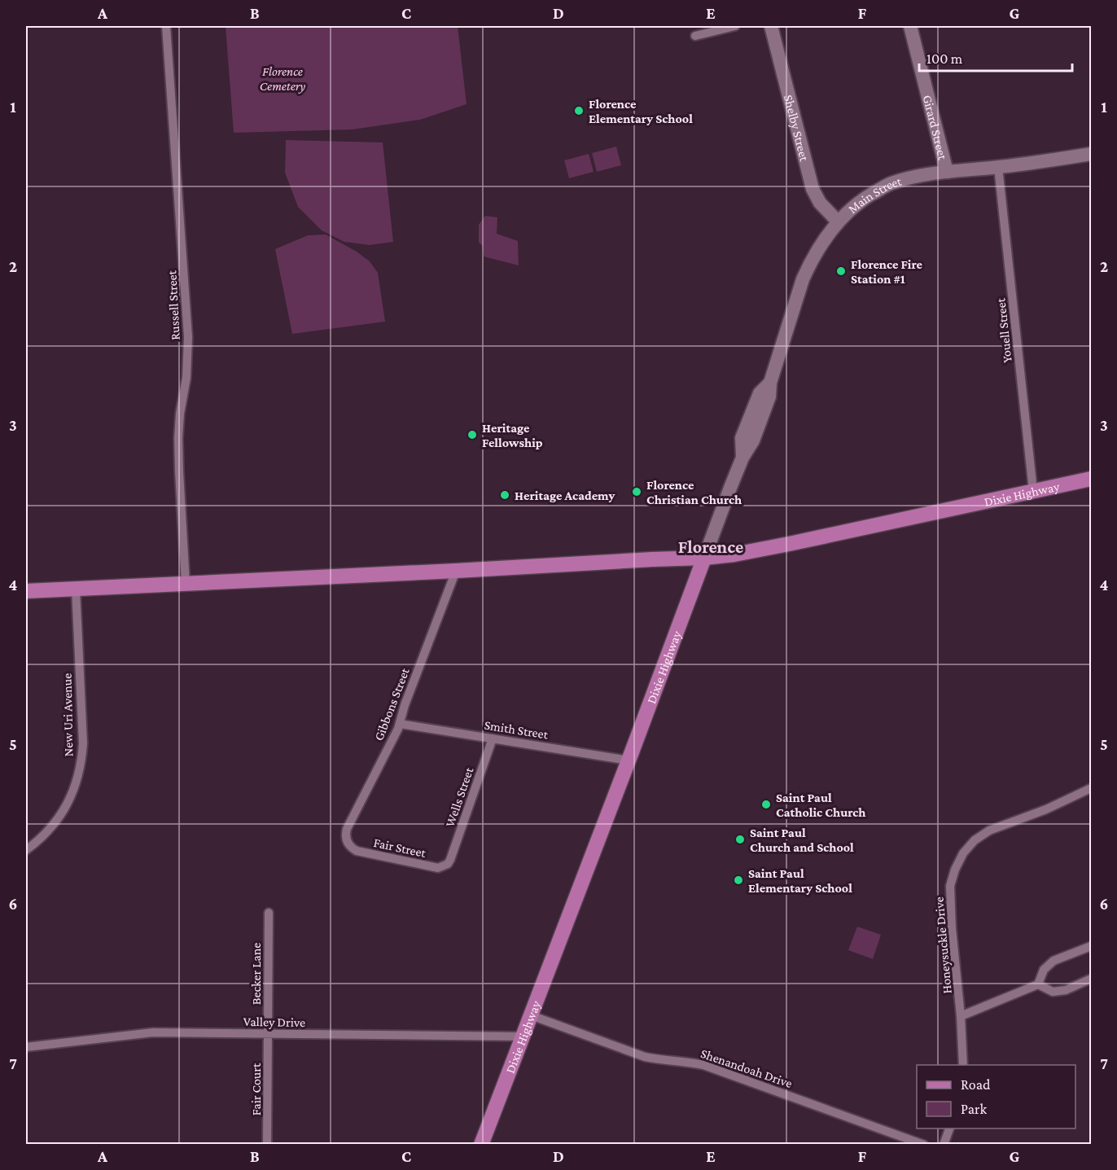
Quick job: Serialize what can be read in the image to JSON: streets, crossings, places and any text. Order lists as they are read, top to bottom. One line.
{"streets":{"main road":["Dixie Highway"],"street":["Shelby Street","Girard Street","Main Street","Russell Street","Youell Street","Gibbons Street","New Uri Avenue","Smith Street","Wells Street","Fair Street","Honeysuckle Drive","Becker Lane","Valley Drive","Shenandoah Drive","Fair Court"]},"crossings":[["Shelby Street","Main Street"],["Girard Street","Main Street"],["Main Street","Youell Street"],["Main Street","Dixie Highway"],["Youell Street","Dixie Highway"],["Dixie Highway","Smith Street"],["Dixie Highway","Valley Drive"],["Dixie Highway","Shenandoah Drive"],["Gibbons Street","Smith Street"],["Gibbons Street","Fair Street"],["Smith Street","Wells Street"],["Wells Street","Fair Street"],["Becker Lane","Valley Drive"],["Becker Lane","Fair Court"],["Valley Drive","Fair Court"]],"districts":["Florence"],"parks":["Florence Cemetery"],"places":["Florence Elementary School","Florence Fire Station #1","Heritage Fellowship","Florence Christian Church","Heritage Academy","Saint Paul Catholic Church","Saint Paul Church and School","Saint Paul Elementary School"],"legend":["Road","Park"],"scale_bar":"100 m","grid":{"columns":["A","B","C","D","E","F","G"],"rows":["1","2","3","4","5","6","7"]}}
